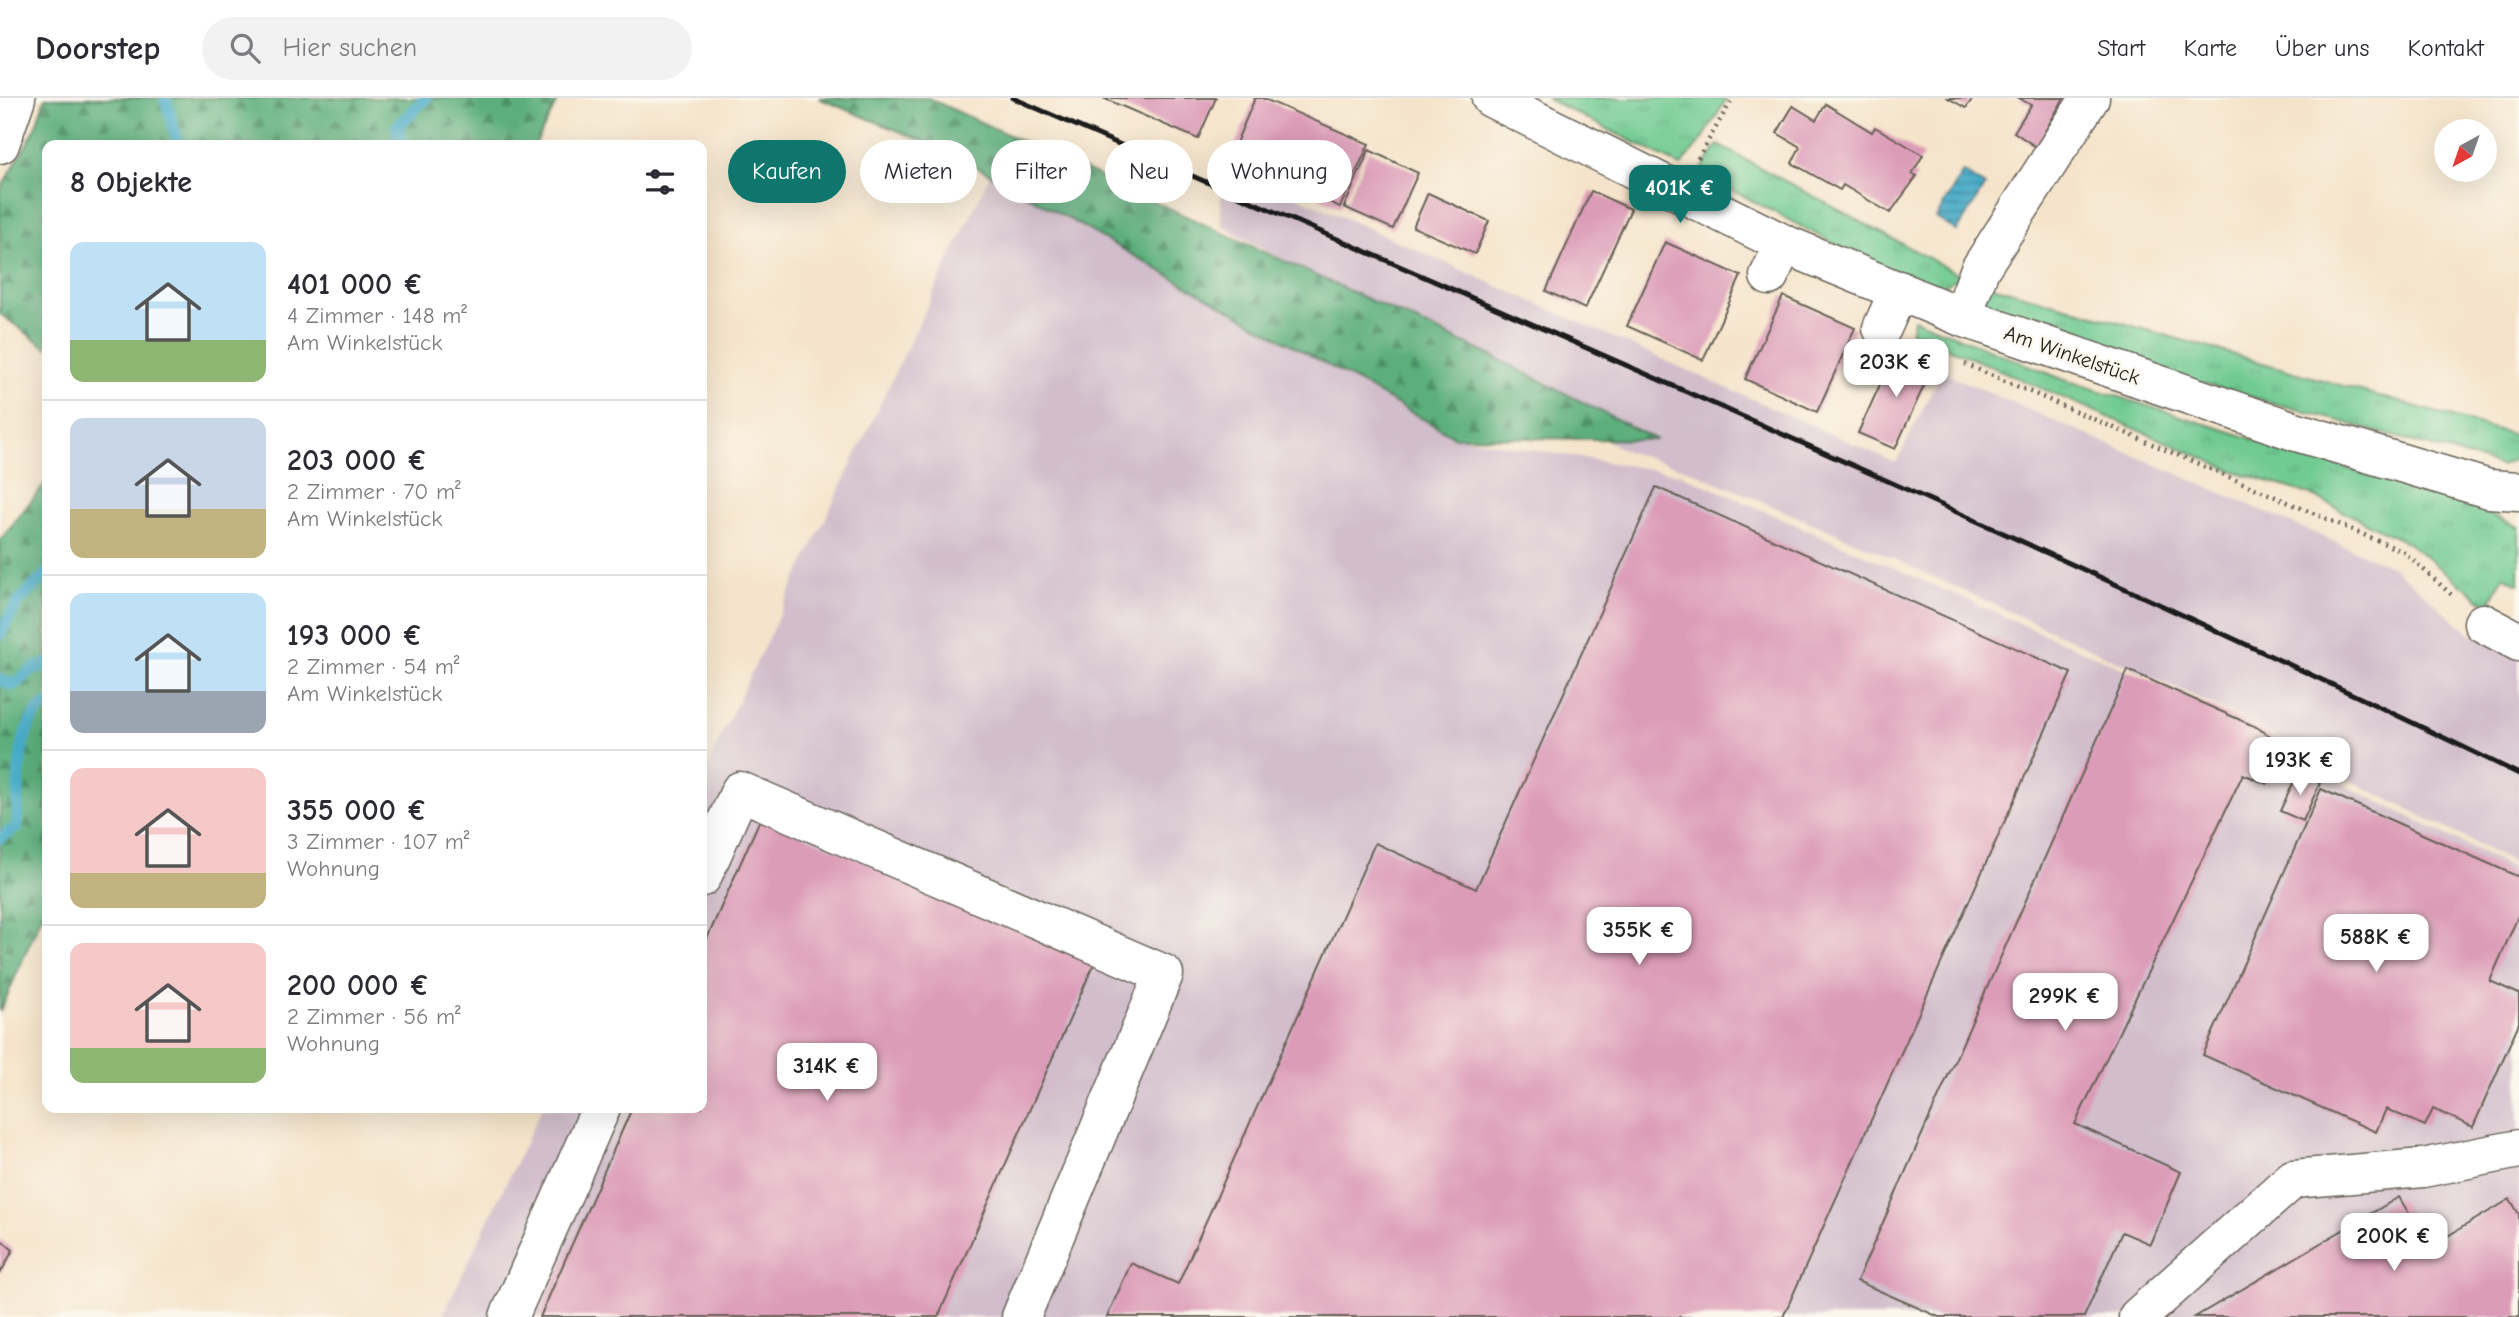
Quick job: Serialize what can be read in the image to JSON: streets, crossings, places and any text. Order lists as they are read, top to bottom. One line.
{"streets":{"street":["Am Winkelstück"]},"north":"bottom left","page":{"header":"Doorstep","search":"Hier suchen","nav":["Start","Karte","Über uns","Kontakt"],"chip":["Kaufen","Mieten","Filter","Neu","Wohnung"],"heading":"8 Objekte","price":["401K €","203K €","193K €","355K €","588K €","299K €","314K €","200K €"],"list":[{"name":"401 000 €","note":"4 Zimmer · 148 m² · Am Winkelstück"},{"name":"203 000 €","note":"2 Zimmer · 70 m² · Am Winkelstück"},{"name":"193 000 €","note":"2 Zimmer · 54 m² · Am Winkelstück"},{"name":"355 000 €","note":"3 Zimmer · 107 m² · Wohnung"},{"name":"200 000 €","note":"2 Zimmer · 56 m² · Wohnung"}]}}
